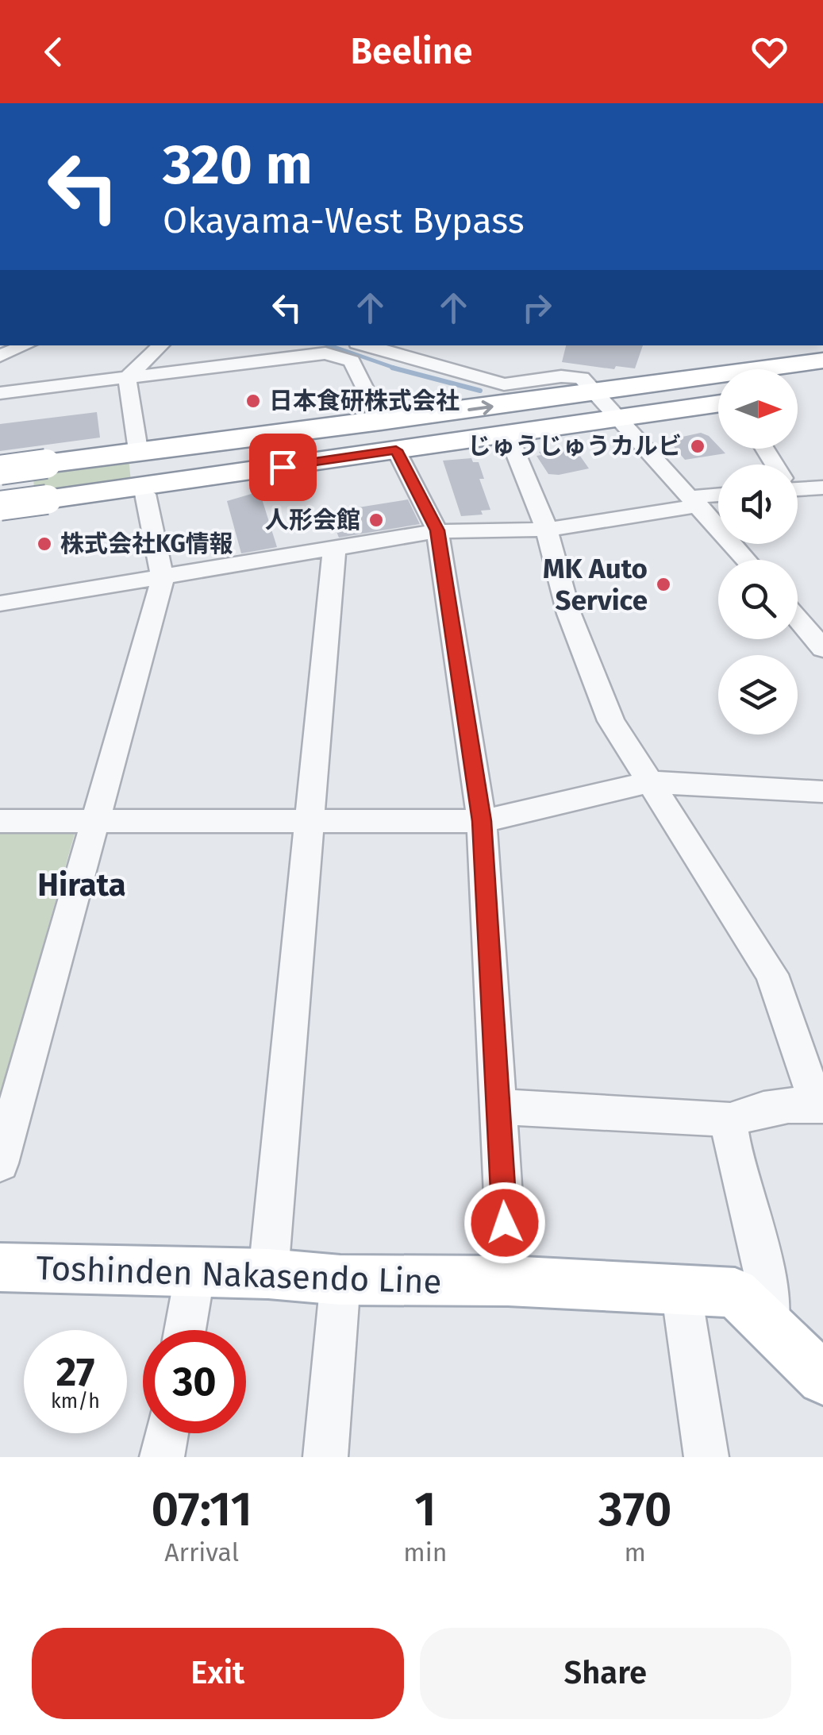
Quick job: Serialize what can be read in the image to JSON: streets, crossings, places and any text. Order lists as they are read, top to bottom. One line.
{"streets":{"main road":["Toshinden Nakasendo Line"]},"districts":["Hirata"],"places":["日本食研株式会社","じゅうじゅうカルビ","人形会館","株式会社KG情報","MK Auto Service"],"north":"right","page":{"header":"Beeline","turn":["320 m","Okayama-West Bypass"],"speed":"27 km/h","limit":"30","eta":["07:11","Arrival","1","min","370","m"],"buttons":["Exit","Share"]}}
